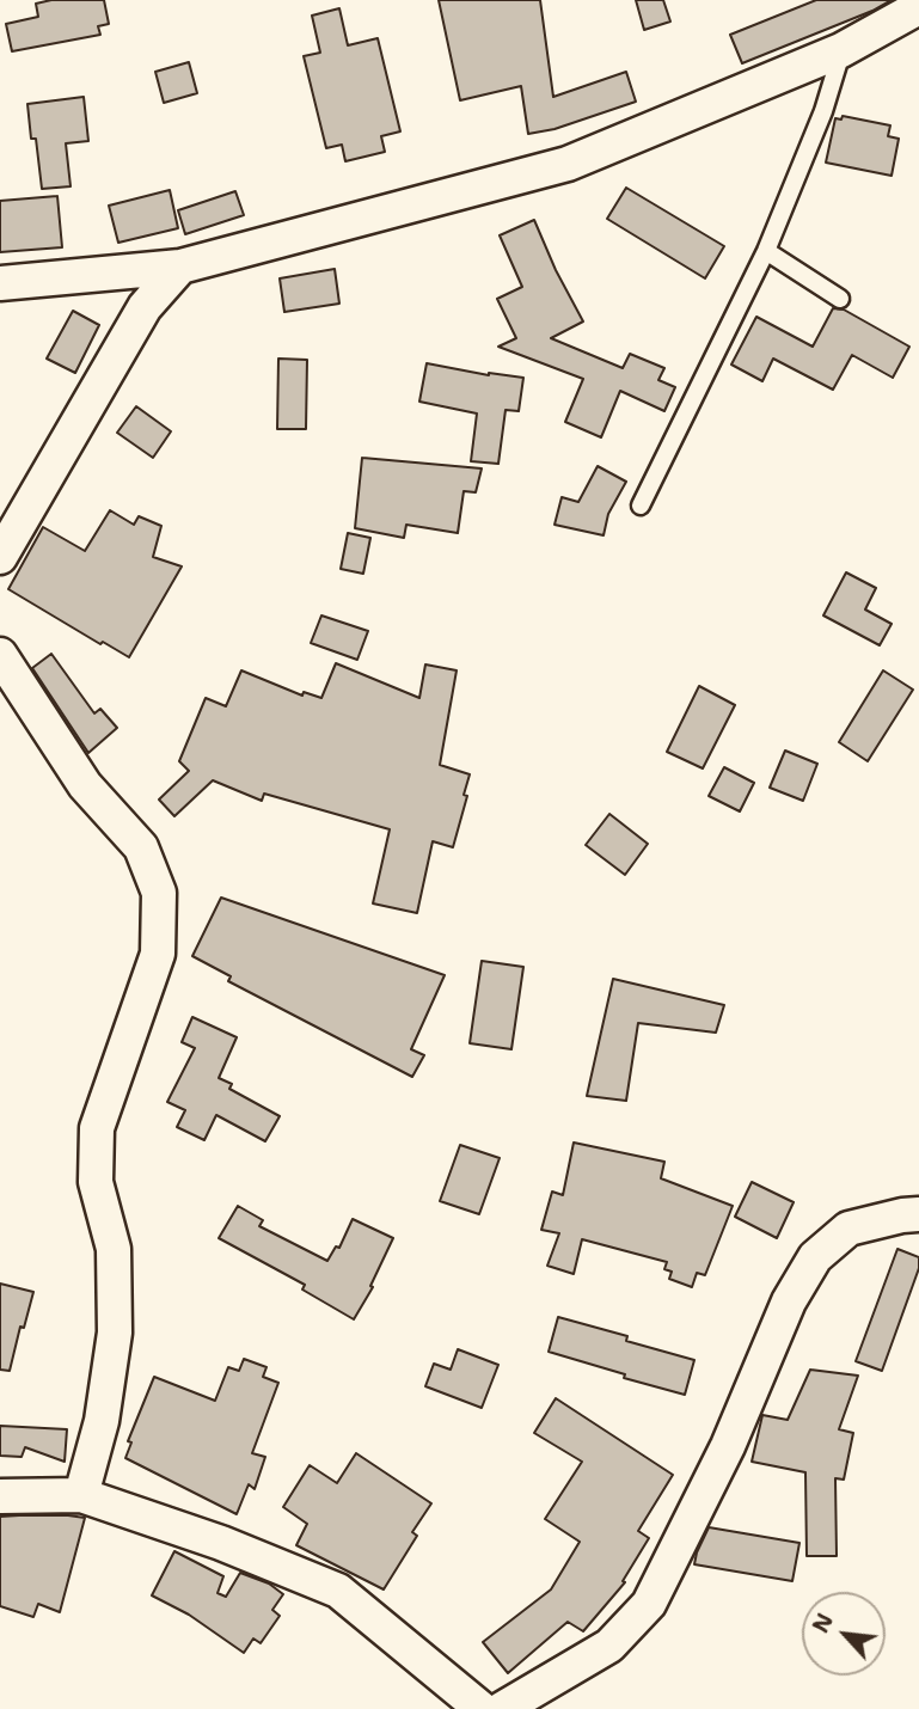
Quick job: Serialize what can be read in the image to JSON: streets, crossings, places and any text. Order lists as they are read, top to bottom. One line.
{"north":"top left"}
